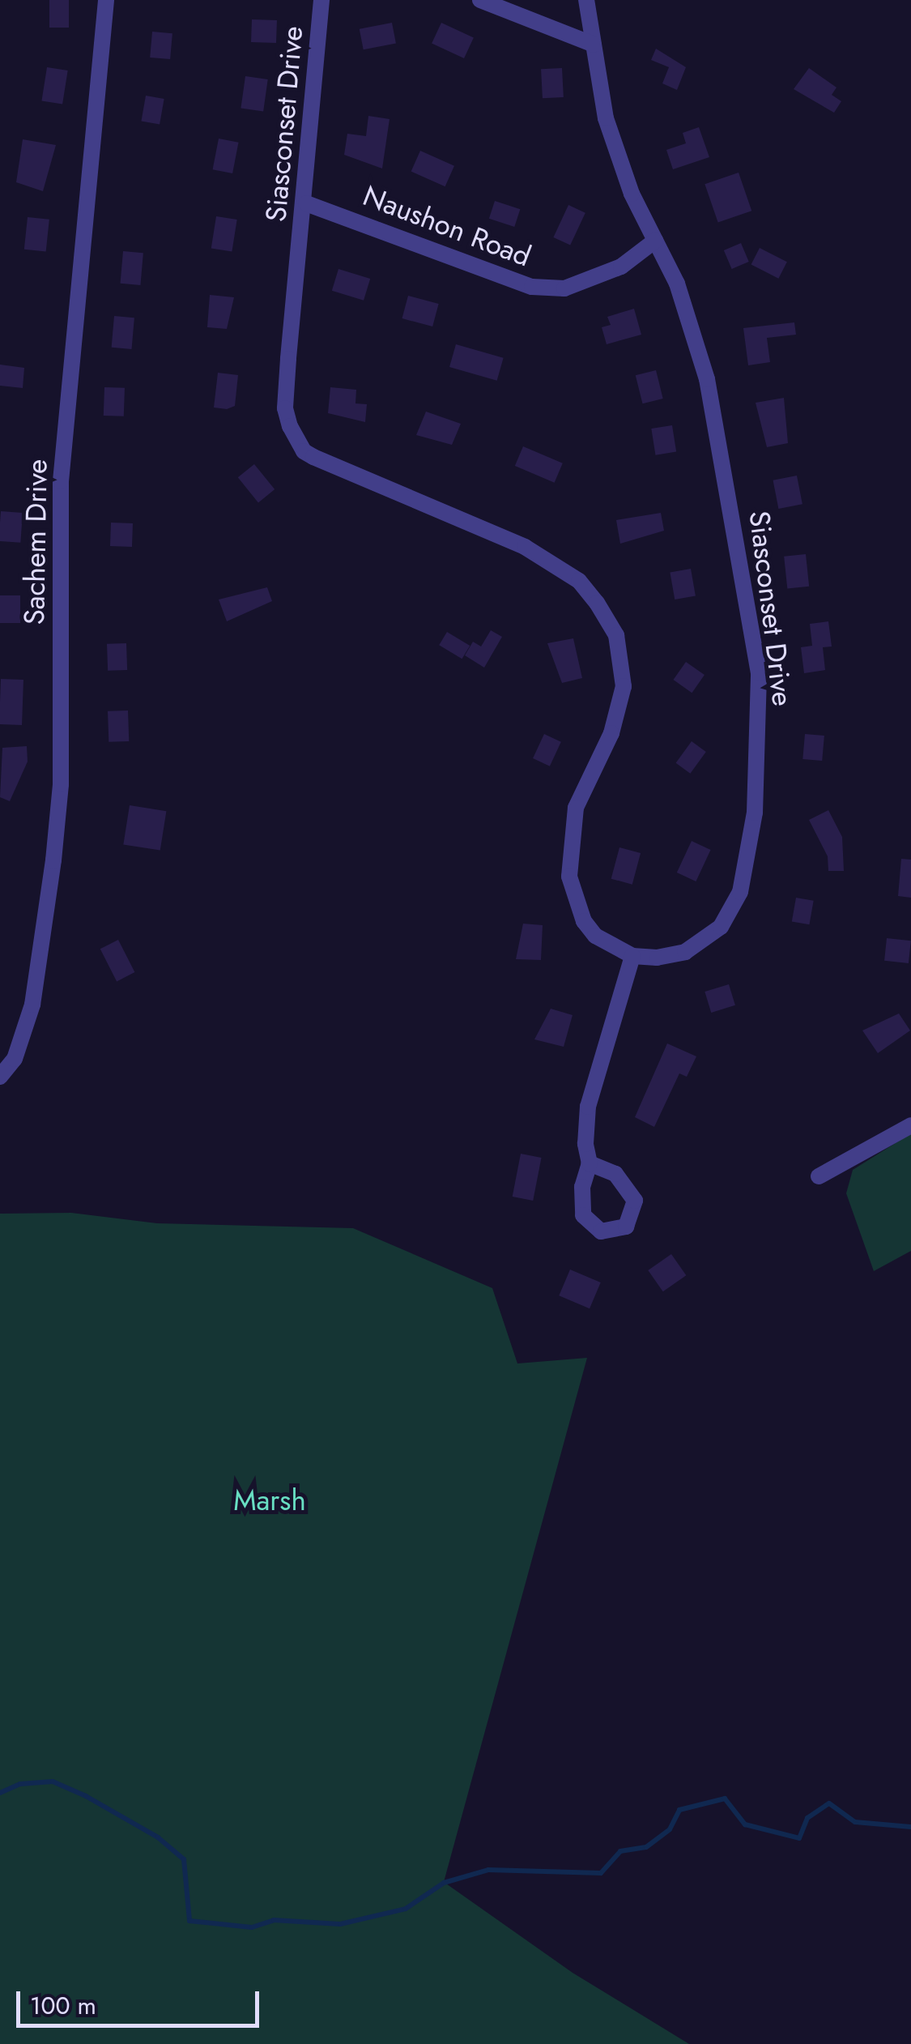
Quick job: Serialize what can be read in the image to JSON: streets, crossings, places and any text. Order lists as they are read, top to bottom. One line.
{"streets":{"street":["Siasconset Drive","Naushon Road","Sachem Drive"]},"crossings":[["Siasconset Drive","Naushon Road"]],"parks":["Marsh"],"scale_bar":"100 m"}
